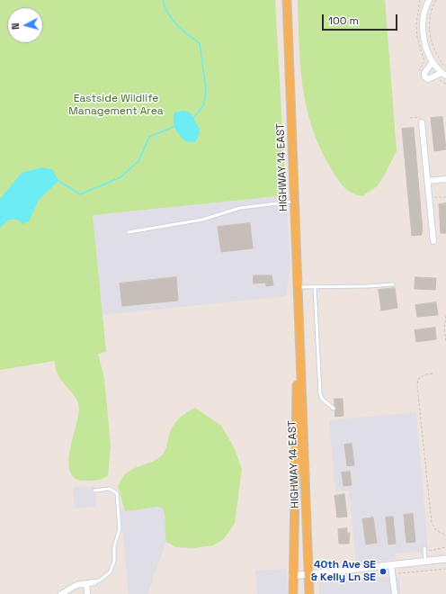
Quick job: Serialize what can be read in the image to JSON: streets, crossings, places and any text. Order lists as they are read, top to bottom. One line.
{"streets":{"main road":["HIGHWAY 14 EAST"]},"parks":["Eastside Wildlife Management Area"],"places":["40th Ave SE & Kelly Ln SE"],"scale_bar":"100 m","north":"left"}
